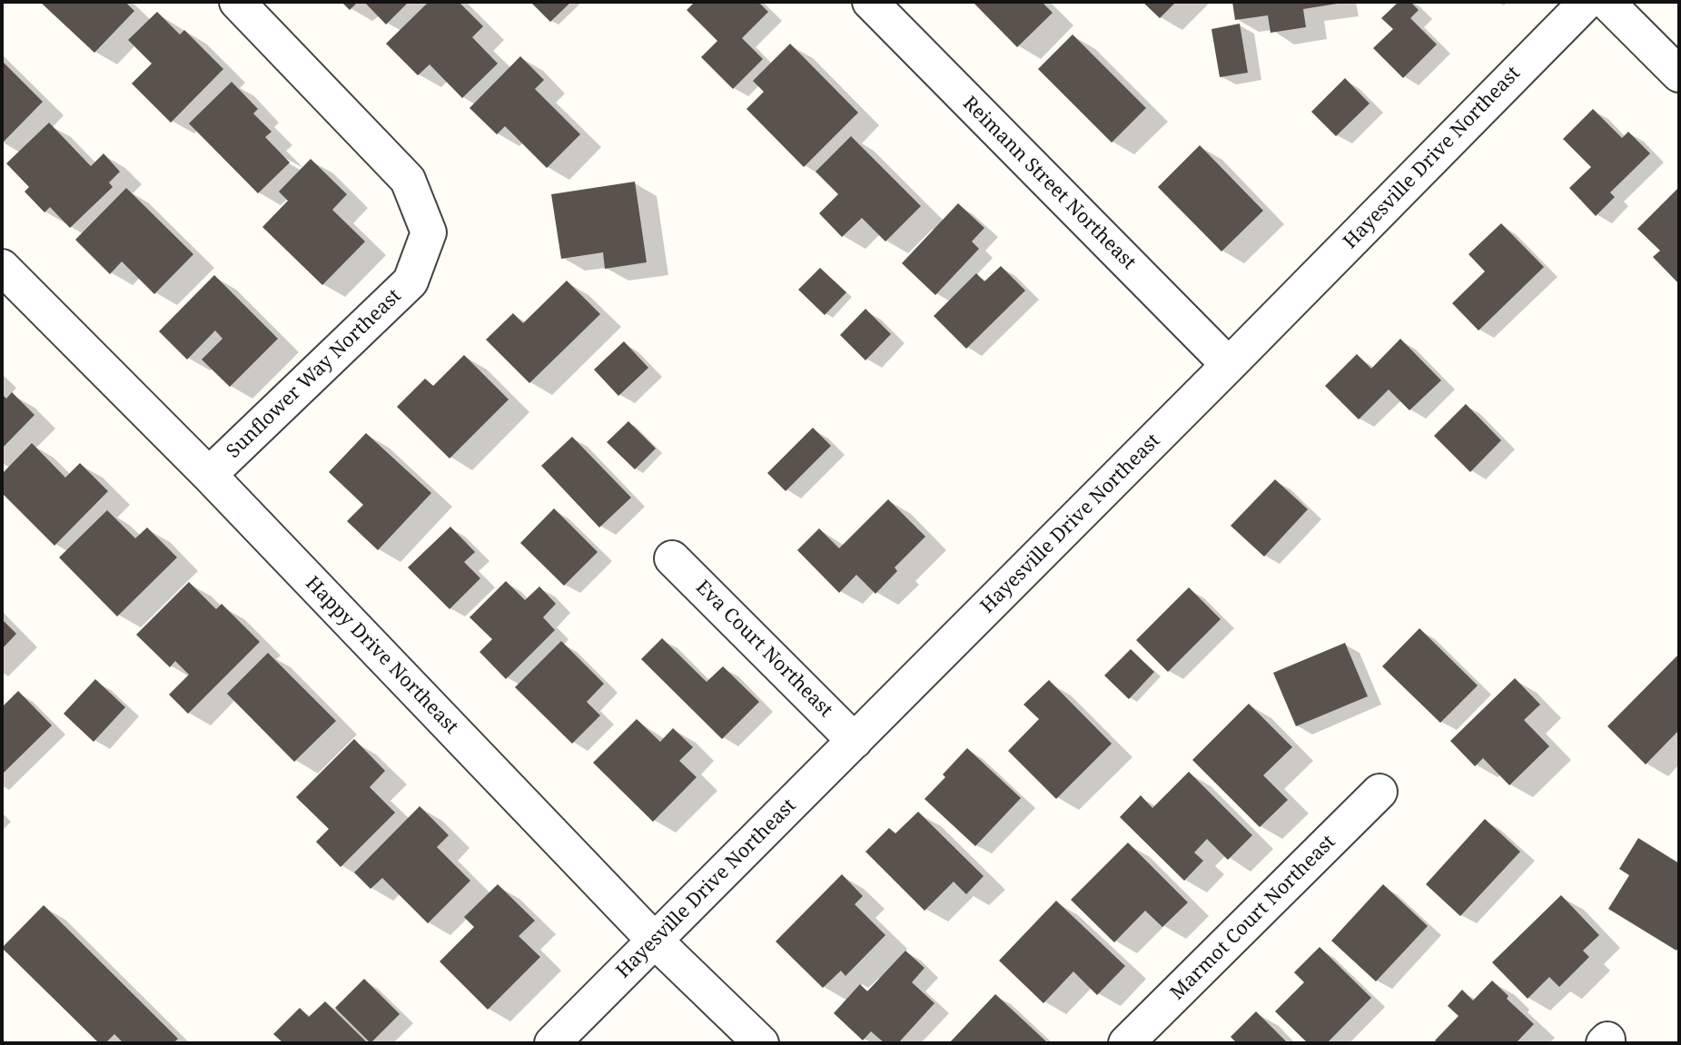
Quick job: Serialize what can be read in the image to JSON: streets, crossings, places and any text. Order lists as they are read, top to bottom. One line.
{"streets":{"street":["Hayesville Drive Northeast","Reimann Street Northeast","Sunflower Way Northeast","Eva Court Northeast","Happy Drive Northeast","Marmot Court Northeast"]},"crossings":[["Hayesville Drive Northeast","Reimann Street Northeast"],["Hayesville Drive Northeast","Eva Court Northeast"],["Hayesville Drive Northeast","Happy Drive Northeast"],["Sunflower Way Northeast","Happy Drive Northeast"]]}
